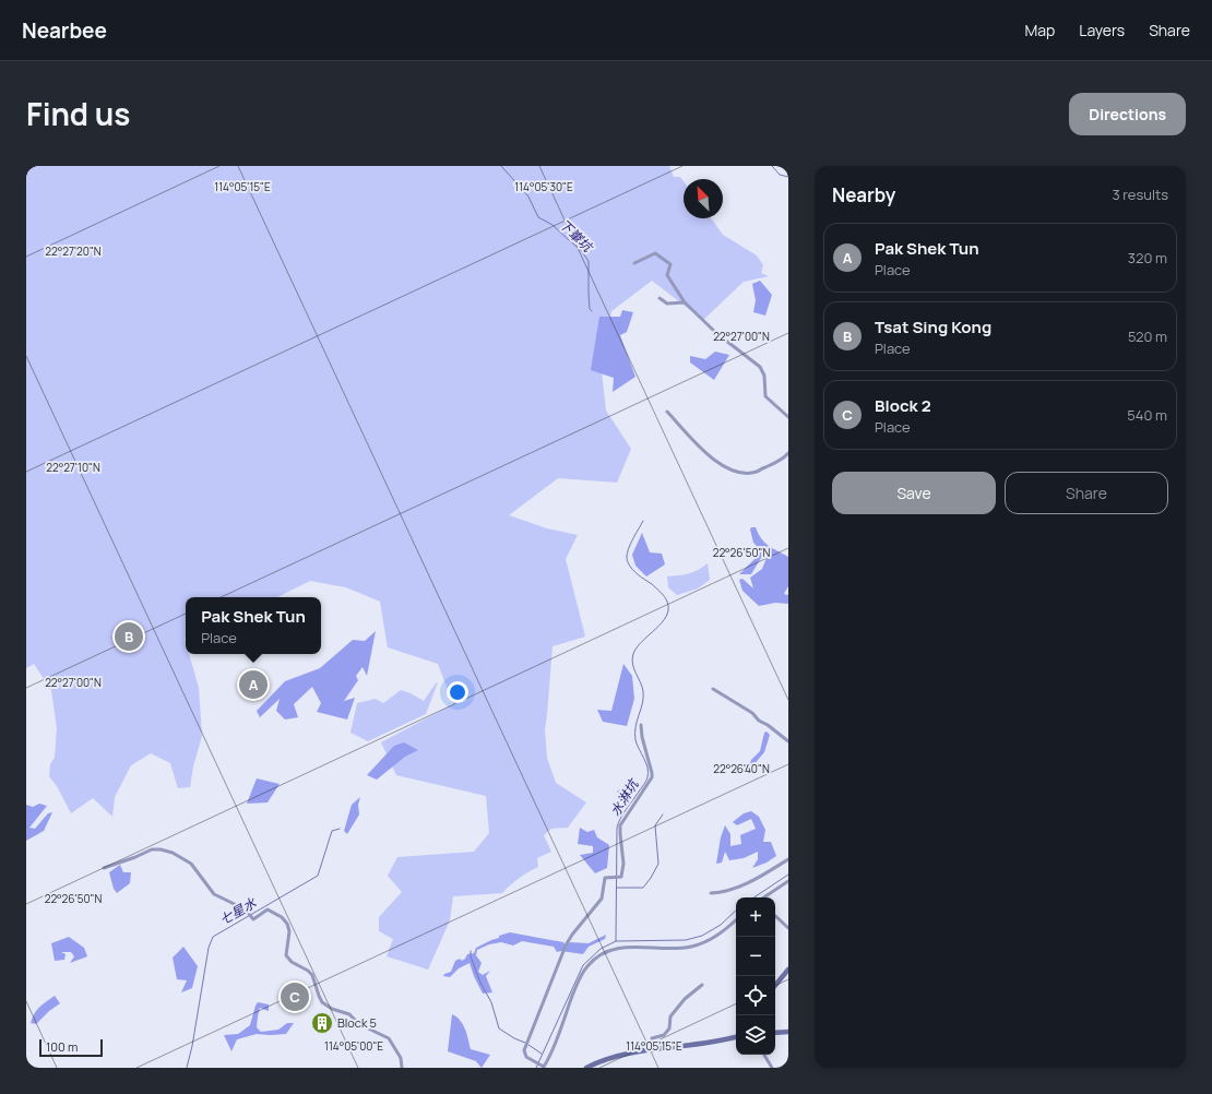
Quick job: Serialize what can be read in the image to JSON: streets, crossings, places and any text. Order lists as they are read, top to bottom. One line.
{"water":["下輋坑","水淋坑","七星水"],"places":{"building":["Block 5"]},"scale_bar":"100 m","north":"top left","page":{"header":"Nearbee","nav":["Map","Layers","Share"],"title":"Find us","buttons":["Directions",["Save","Share"]],"heading":["Nearby","3 results"],"list":[{"mark":"A","name":"Pak Shek Tun","note":"Place","value":"320 m"},{"mark":"B","name":"Tsat Sing Kong","note":"Place","value":"520 m"},{"mark":"C","name":"Block 2","note":"Place","value":"540 m"}],"popup":["Pak Shek Tun","Place"],"pins":["B","A","C"],"map_buttons":["+","−"],"scale":"100 m"},"coordinates":["114°05'15\"E","114°05'30\"E","22°27'20\"N","22°27'00\"N","22°27'10\"N","22°26'50\"N","22°26'40\"N","114°05'00\"E"]}
